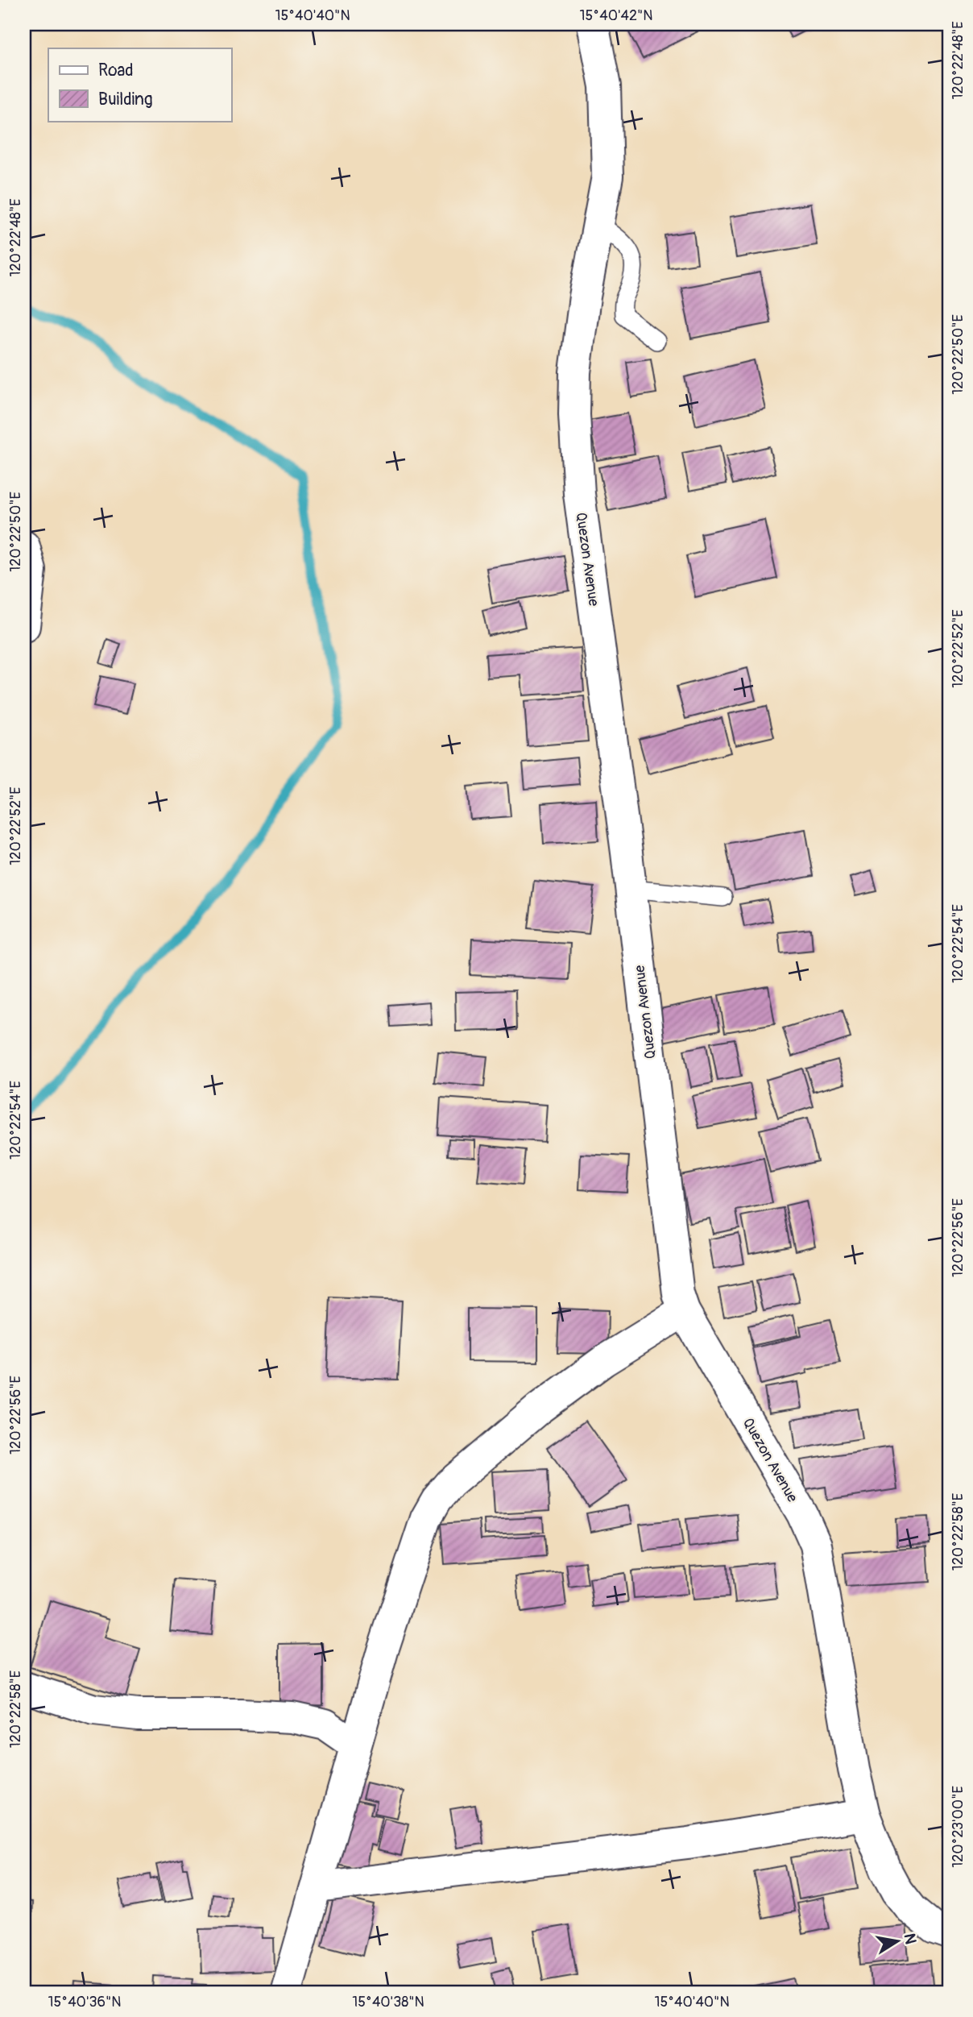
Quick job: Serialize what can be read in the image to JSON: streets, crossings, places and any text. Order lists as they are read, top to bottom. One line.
{"streets":{"street":["Quezon Avenue"]},"legend":["Road","Building"],"north":"right","coordinates":["15°40'40\"N","15°40'42\"N","120°22'48\"E","120°22'50\"E","120°22'52\"E","120°22'54\"E","120°22'56\"E","120°22'58\"E","120°23'00\"E","15°40'36\"N","15°40'38\"N"]}
